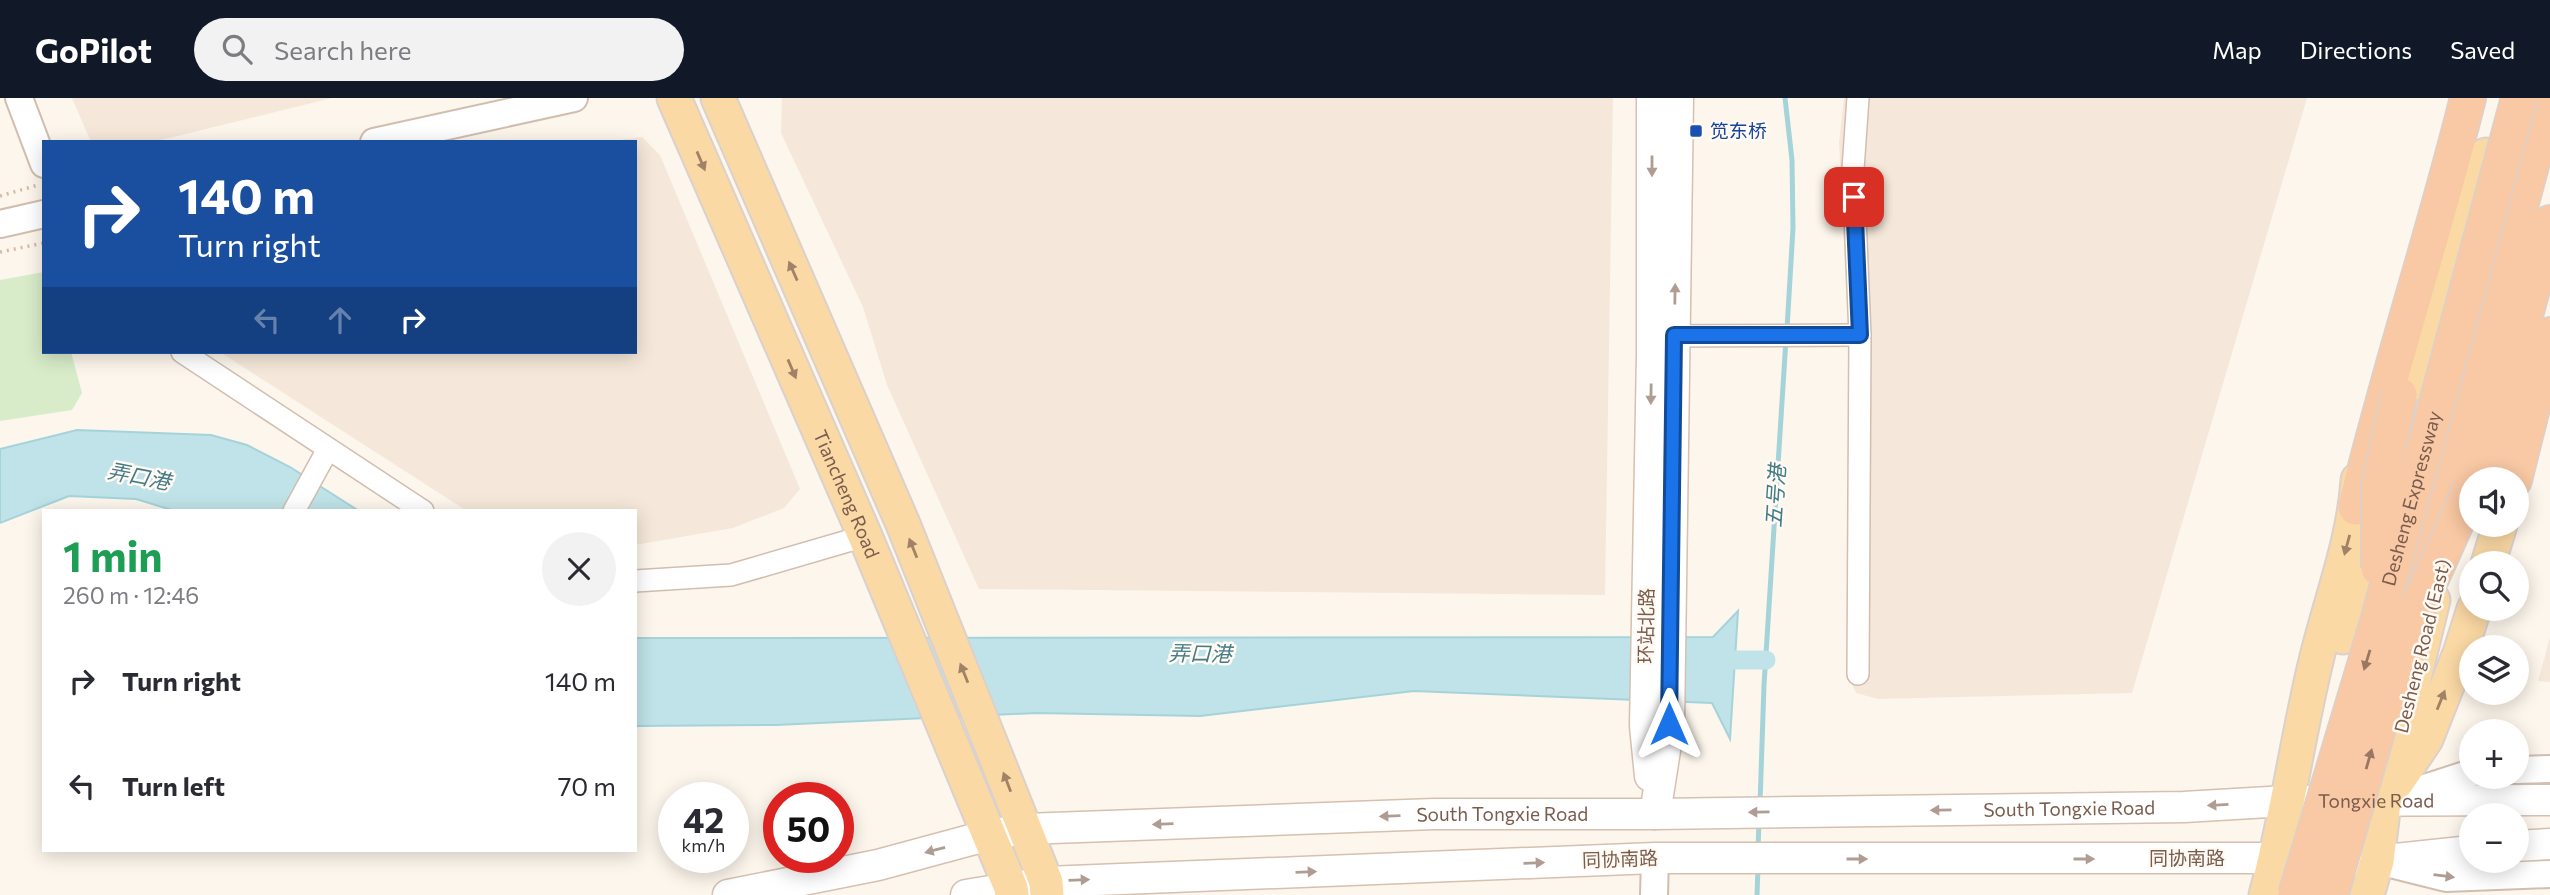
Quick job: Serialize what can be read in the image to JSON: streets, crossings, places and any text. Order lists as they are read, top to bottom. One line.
{"streets":{"highway":["Desheng Expressway"],"main road":["Tiancheng Road","环站北路","Desheng Road (East)","Tongxie Road","South Tongxie Road","同协南路"]},"crossings":[["Tiancheng Road","South Tongxie Road"],["Tiancheng Road","同协南路"],["环站北路","South Tongxie Road"],["Desheng Road (East)","Tongxie Road"],["Tongxie Road","South Tongxie Road"]],"one_way":["South Tongxie Road","同协南路"],"water":["弄口港","五号港"],"places":{"transit":["笕东桥"]},"page":{"header":"GoPilot","search":"Search here","nav":["Map","Directions","Saved"],"turn":["140 m","Turn right"],"map_buttons":["+","−"],"heading":["1 min","260 m · 12:46"],"list":[{"name":"Turn right","value":"140 m"},{"name":"Turn left","value":"70 m"}],"speed":"42 km/h","limit":"50"}}
